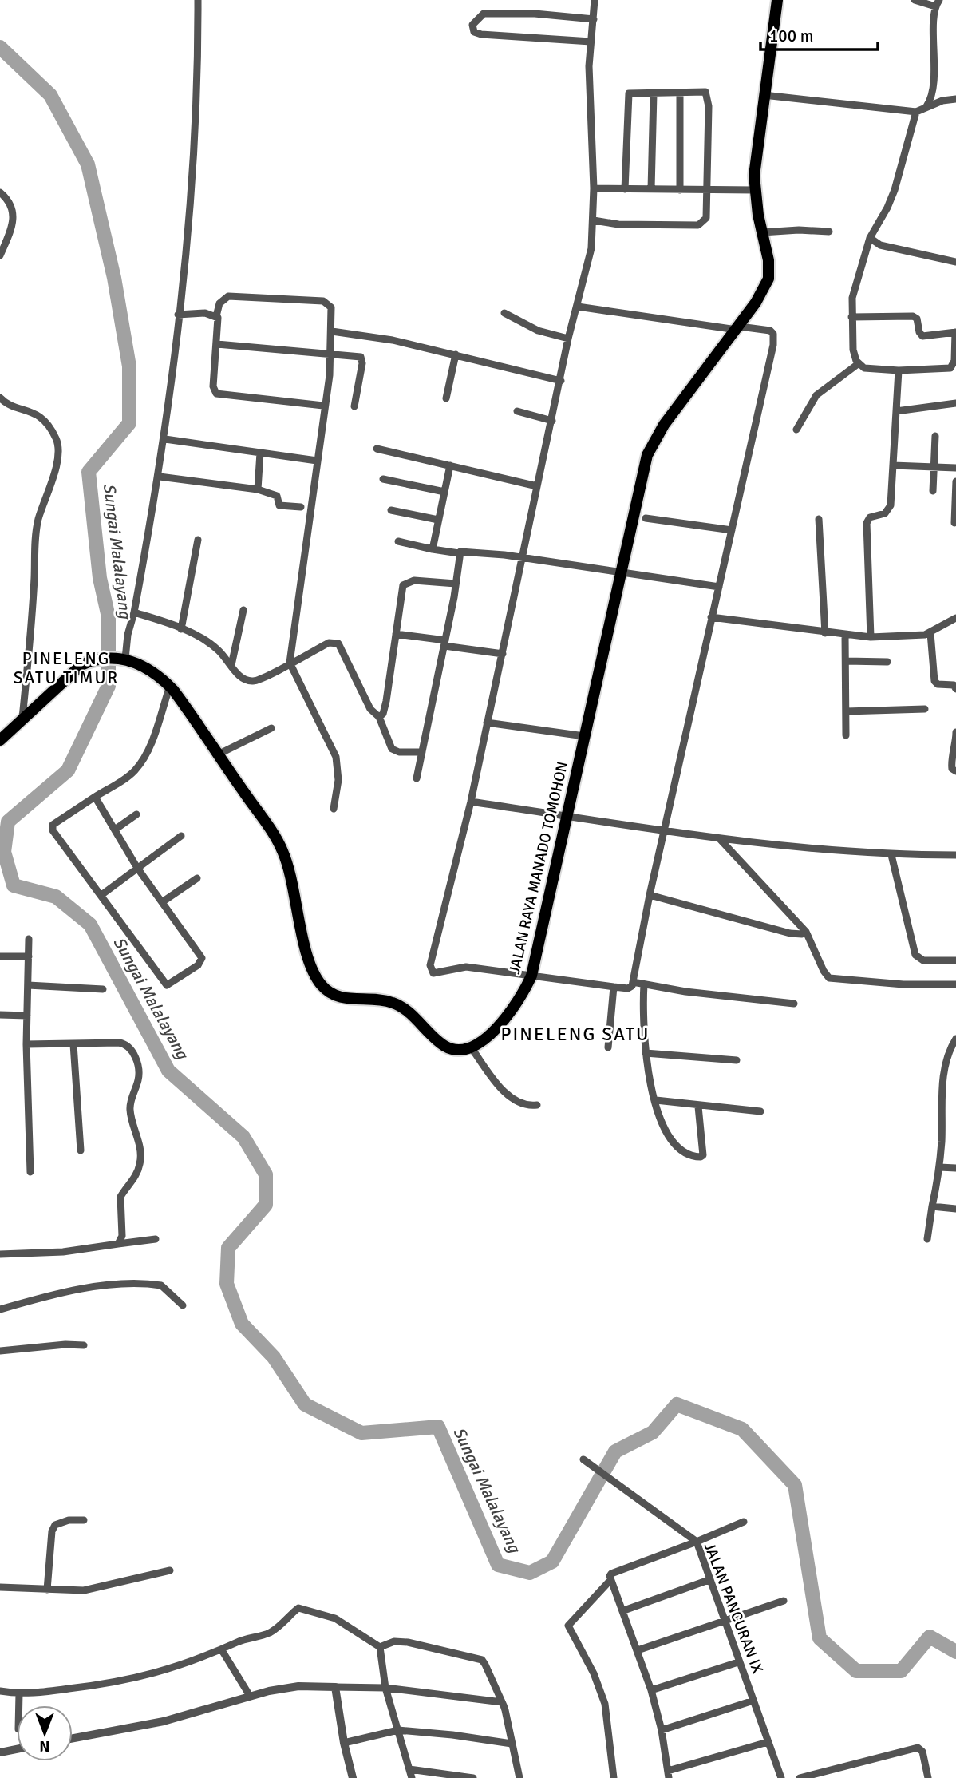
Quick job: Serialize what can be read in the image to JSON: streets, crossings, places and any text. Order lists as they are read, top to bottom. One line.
{"streets":{"highway":["JALAN RAYA MANADO TOMOHON"],"street":["JALAN PANCURAN IX"]},"districts":["PINELENG SATU TIMUR","PINELENG SATU"],"water":["Sungai Malalayang"],"scale_bar":"100 m","north":"bottom"}
